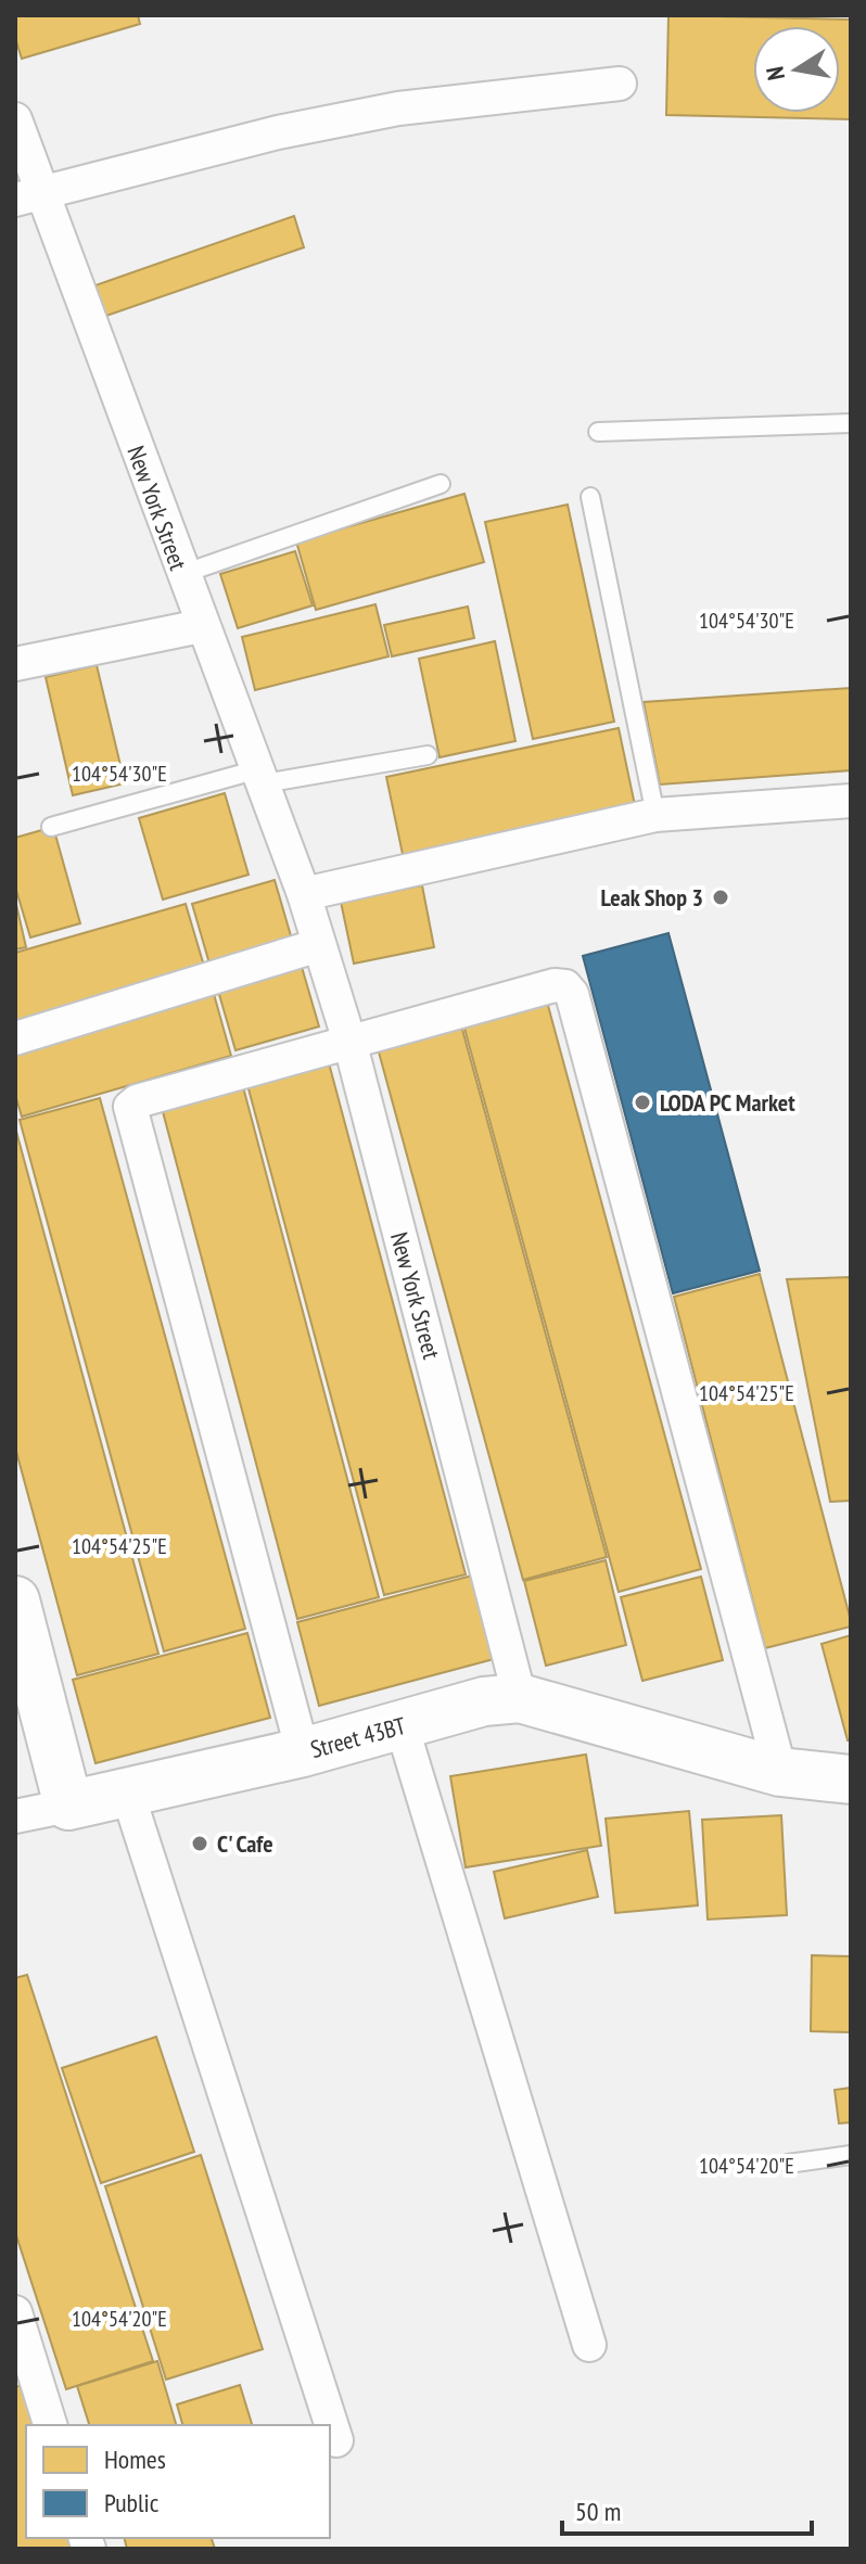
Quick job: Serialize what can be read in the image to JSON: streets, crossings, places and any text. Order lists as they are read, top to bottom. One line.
{"streets":{"street":["New York Street","Street 43BT"]},"crossings":[["New York Street","Street 43BT"]],"places":["Leak Shop 3","LODA PC Market","C' Cafe"],"legend":["Homes","Public"],"scale_bar":"50 m","north":"left","coordinates":["104°54'30\"E","104°54'25\"E","104°54'20\"E"]}
